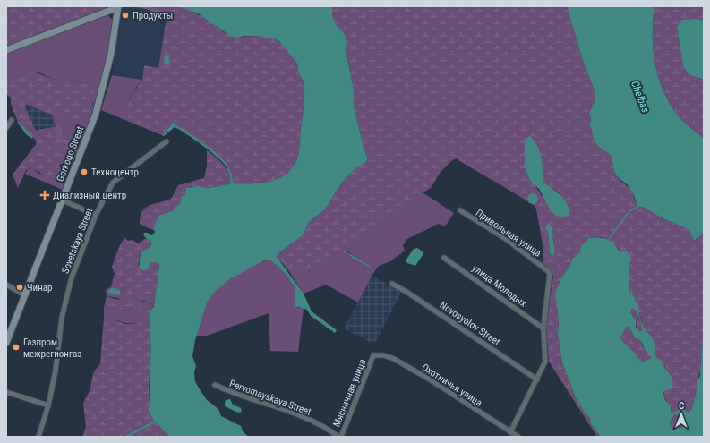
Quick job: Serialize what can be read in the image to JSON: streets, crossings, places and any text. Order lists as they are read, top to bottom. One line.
{"streets":{"main road":["Gorkogo Street"],"street":["Привольная улица","Sovetskaya Street","улица Молодых","Novosyolov Street","Охотничья улица","Мясничная улица","Pervomayskaya Street"]},"crossings":[["Привольная улица","улица Молодых"],["Охотничья улица","Мясничная улица"],["Мясничная улица","Pervomayskaya Street"]],"water":["Chelbas"],"places":{"other":["Продукты","Техноцентр","Чинар","Газпром межрегионгаз"],"health":["Диализный центр"]},"north":"top"}
